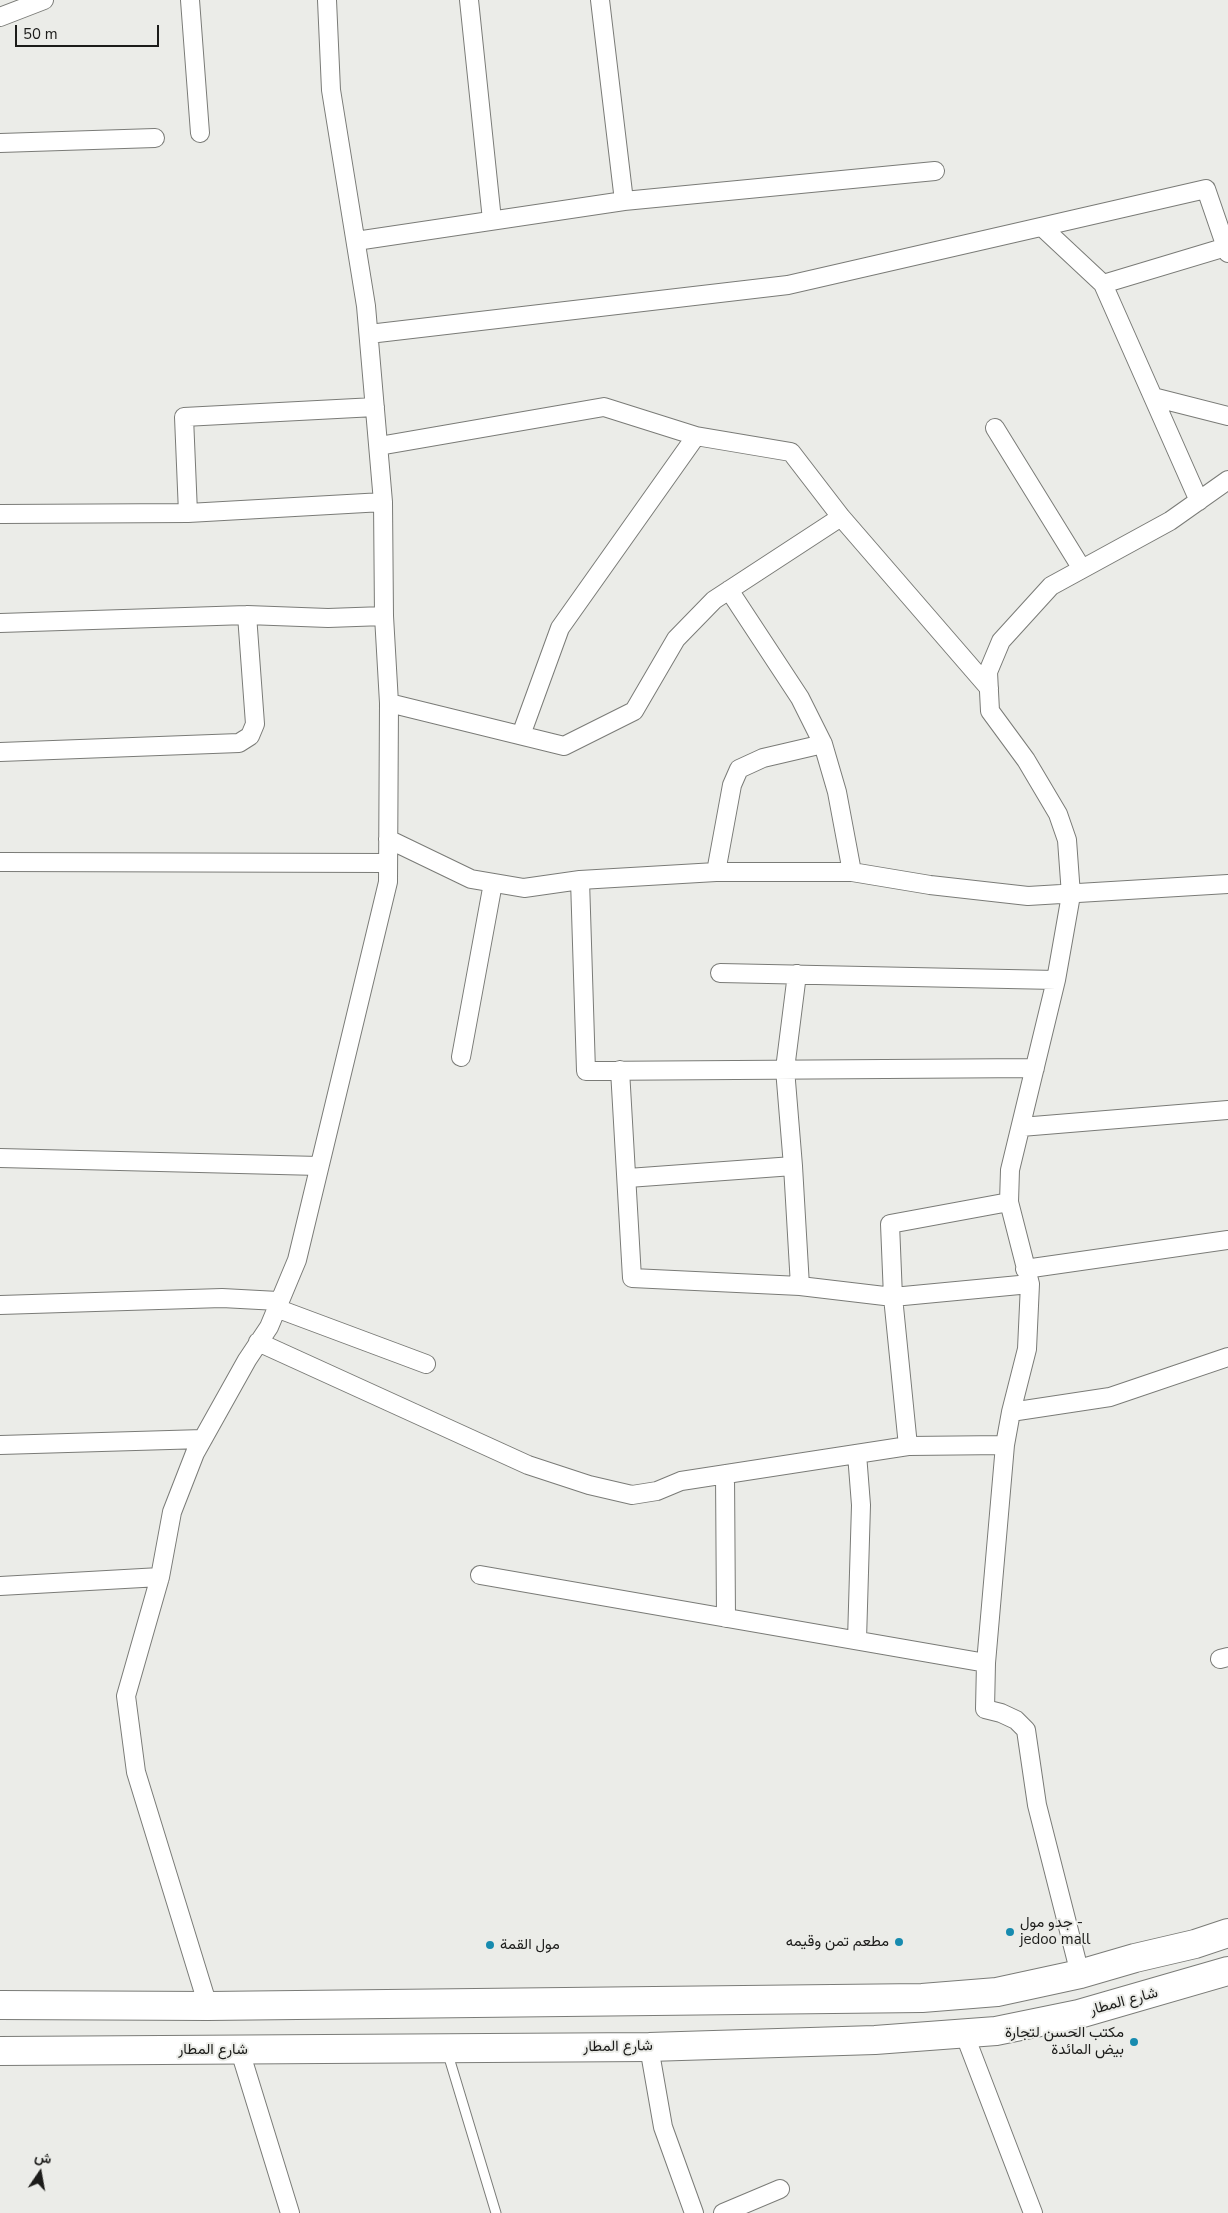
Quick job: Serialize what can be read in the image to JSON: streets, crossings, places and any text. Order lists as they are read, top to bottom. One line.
{"streets":{"main road":["شارع المطار"]},"places":["جدو مول - jedoo mall","مطعم تمن وقيمه","مول القمة","مكتب الحسن لتجارة بيض المائدة"],"scale_bar":"50 m","north":"top"}
